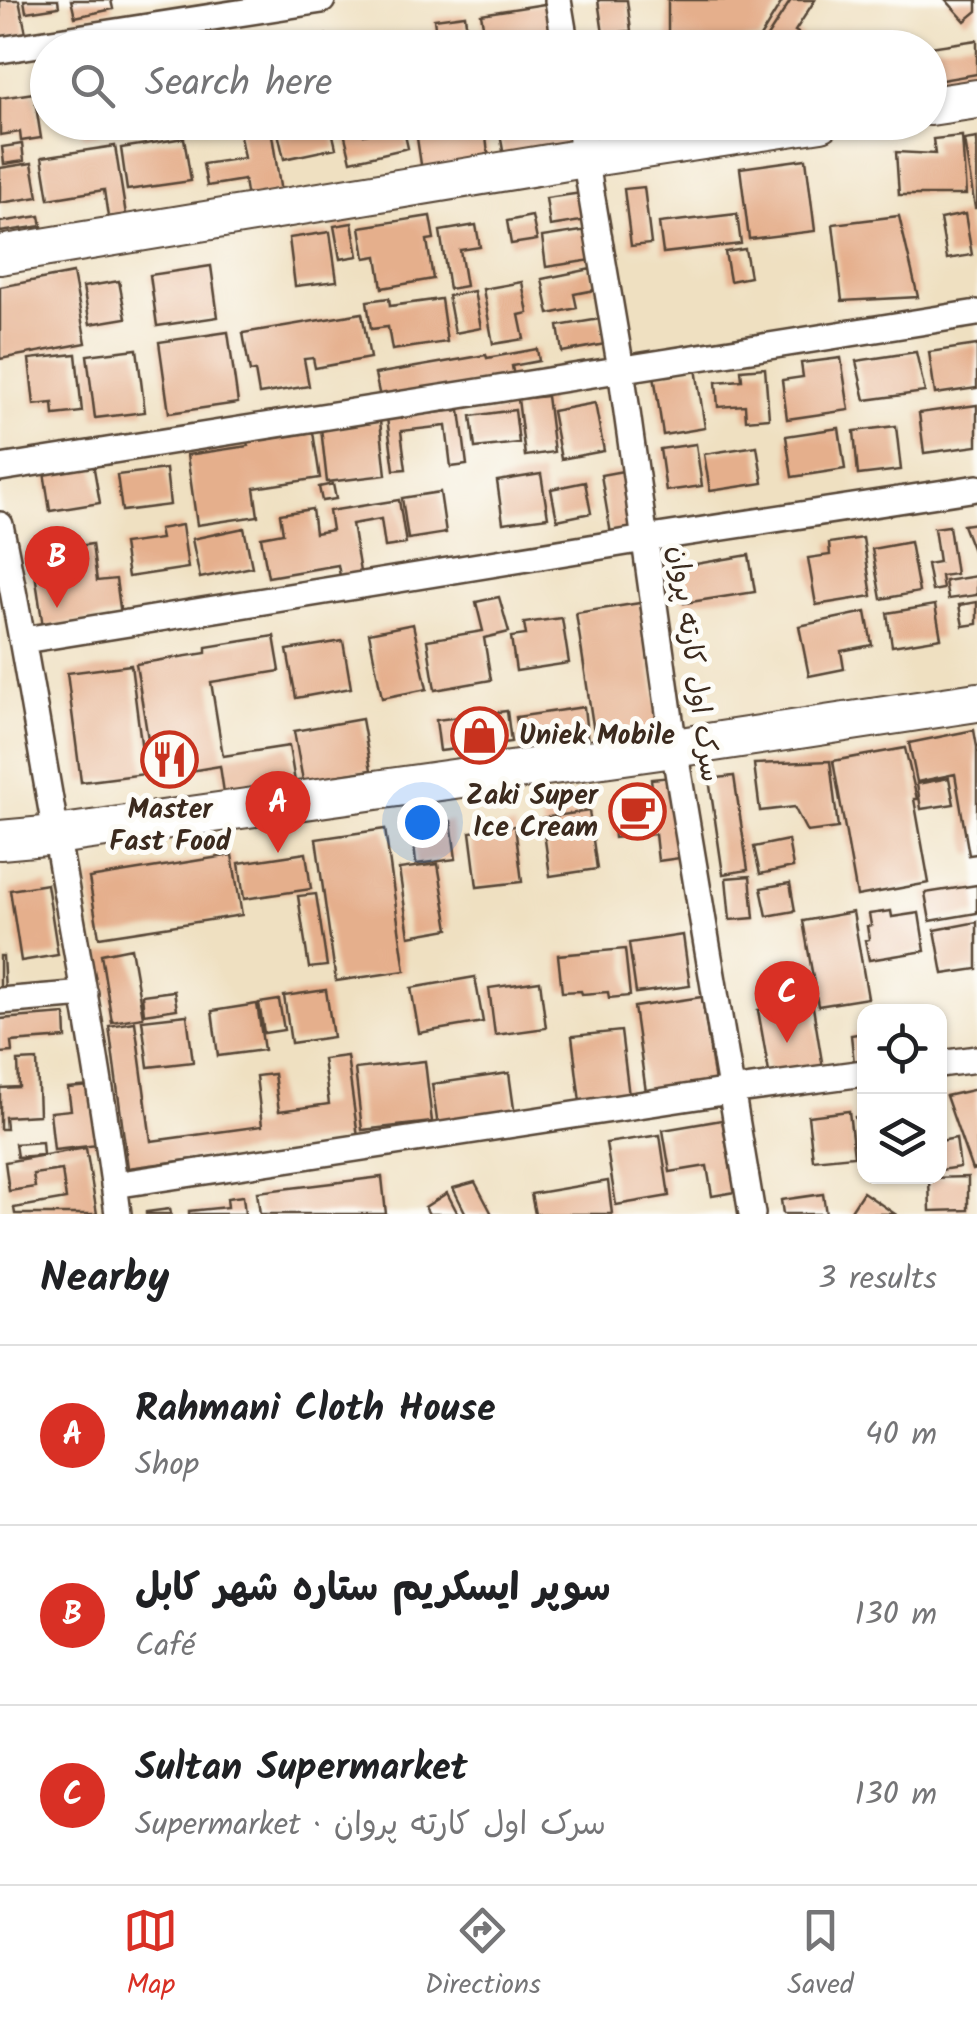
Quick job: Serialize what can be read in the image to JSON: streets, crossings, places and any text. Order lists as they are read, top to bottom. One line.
{"streets":{"street":["سرک اول کارته پروان"]},"places":{"shop":["Uniek Mobile"],"restaurant":["Master Fast Food"],"cafe":["Zaki Super Ice Cream"]},"page":{"search":"Search here","pins":["B","A","C"],"heading":["Nearby","3 results"],"list":[{"mark":"A","name":"Rahmani Cloth House","note":"Shop","value":"40 m"},{"mark":"B","name":"سوپر ایسکریم ستاره شهر کابل","note":"Café","value":"130 m"},{"mark":"C","name":"Sultan Supermarket","note":"Supermarket · سرک اول کارته پروان","value":"130 m"}],"nav":["Map","Directions","Saved"]}}
